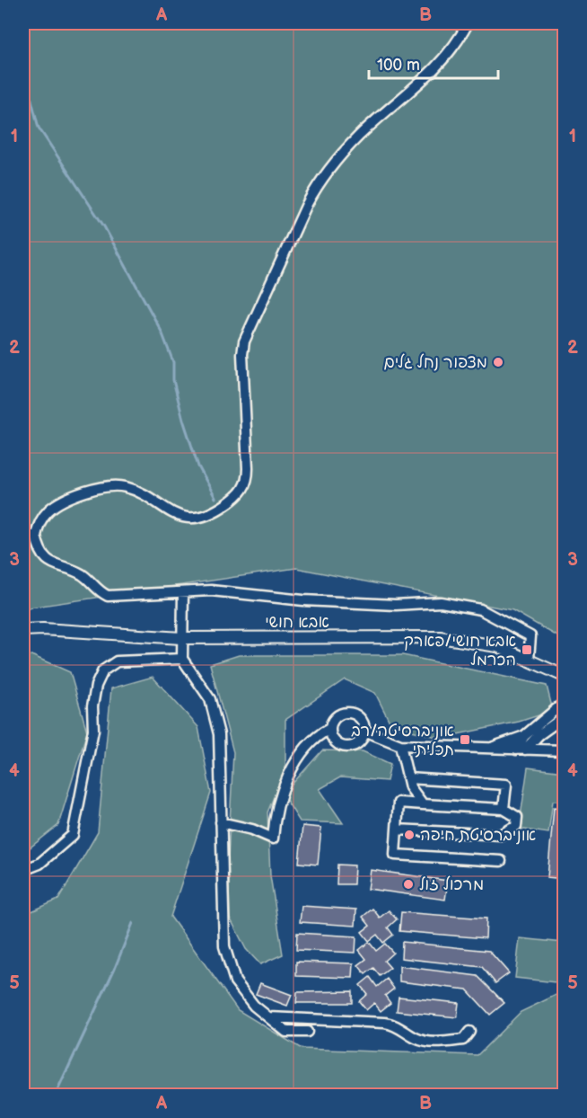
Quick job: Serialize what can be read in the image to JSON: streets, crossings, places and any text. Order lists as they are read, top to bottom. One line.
{"streets":{"main road":["אבא חושי"]},"places":{"other":["מצפור נחל גלים","אוניברסיטת חיפה","מרכול זול"],"transit":["אבא חושי/פארק הכרמל","אוניברסיטה/רב תכליתי"]},"scale_bar":"100 m","grid":{"columns":["A","B"],"rows":["1","2","3","4","5"]}}
